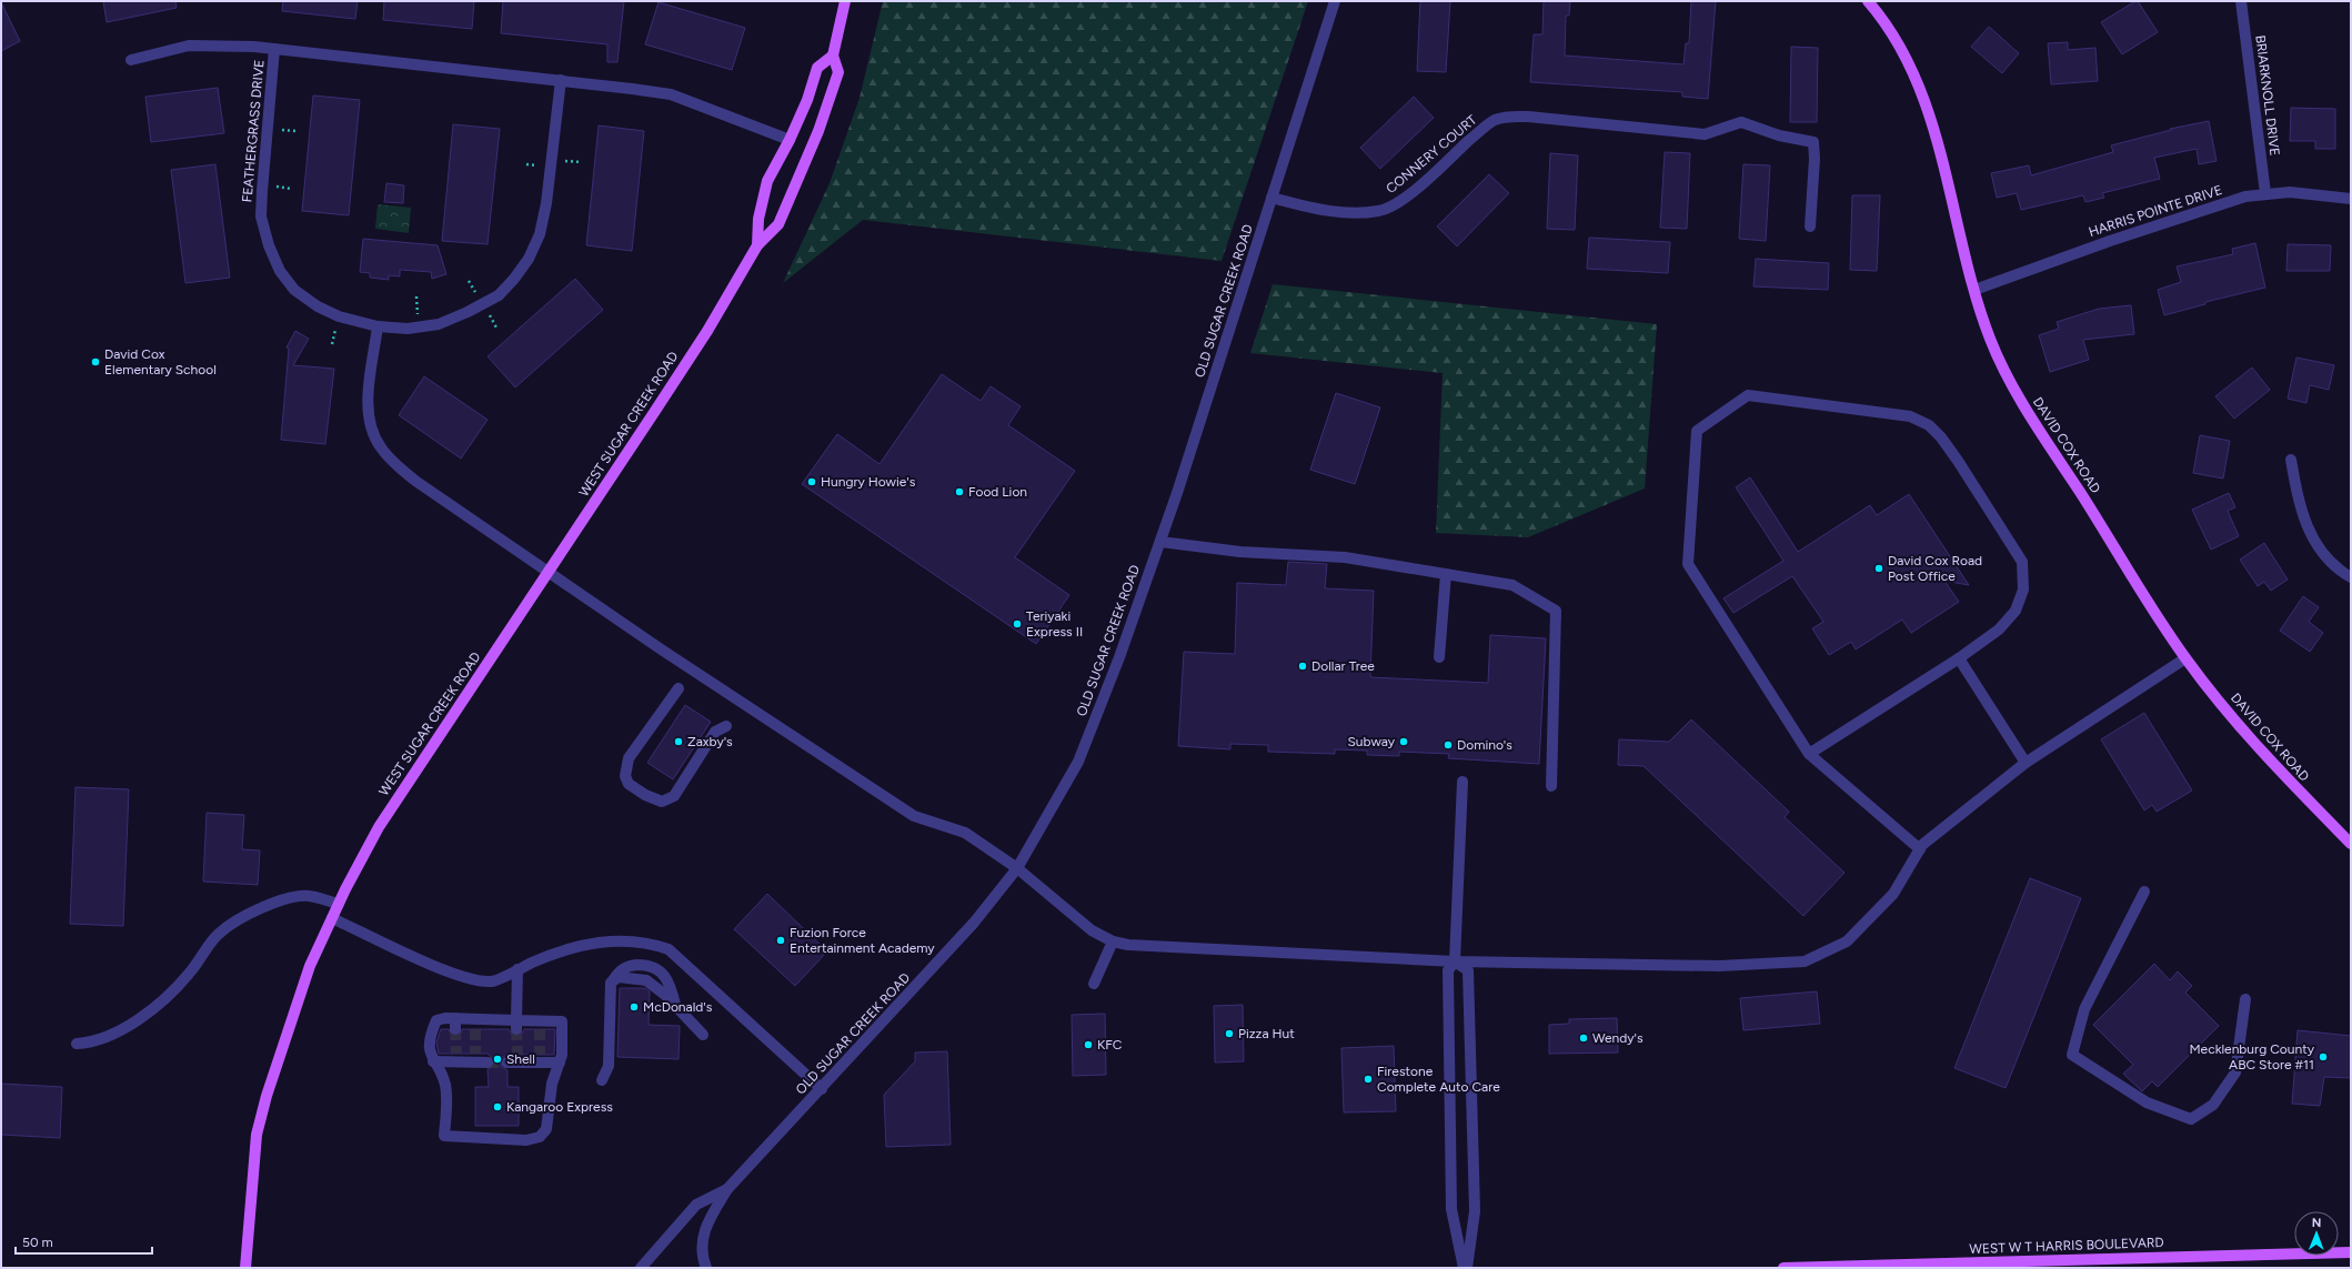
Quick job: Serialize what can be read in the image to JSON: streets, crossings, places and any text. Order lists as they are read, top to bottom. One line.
{"streets":{"main road":["WEST SUGAR CREEK ROAD","DAVID COX ROAD","WEST W T HARRIS BOULEVARD"],"street":["BRIARKNOLL DRIVE","FEATHERGRASS DRIVE","CONNERY COURT","HARRIS POINTE DRIVE","OLD SUGAR CREEK ROAD"]},"crossings":[["BRIARKNOLL DRIVE","HARRIS POINTE DRIVE"],["FEATHERGRASS DRIVE","WEST SUGAR CREEK ROAD"],["CONNERY COURT","OLD SUGAR CREEK ROAD"],["HARRIS POINTE DRIVE","DAVID COX ROAD"]],"places":["David Cox Elementary School","Hungry Howie's","Food Lion","David Cox Road Post Office","Teriyaki Express II","Dollar Tree","Zaxby's","Subway","Domino's","Fuzion Force Entertainment Academy","McDonald's","Pizza Hut","Wendy's","KFC","Mecklenburg County ABC Store #11","Shell","Firestone Complete Auto Care","Kangaroo Express"],"scale_bar":"50 m","north":"top"}
